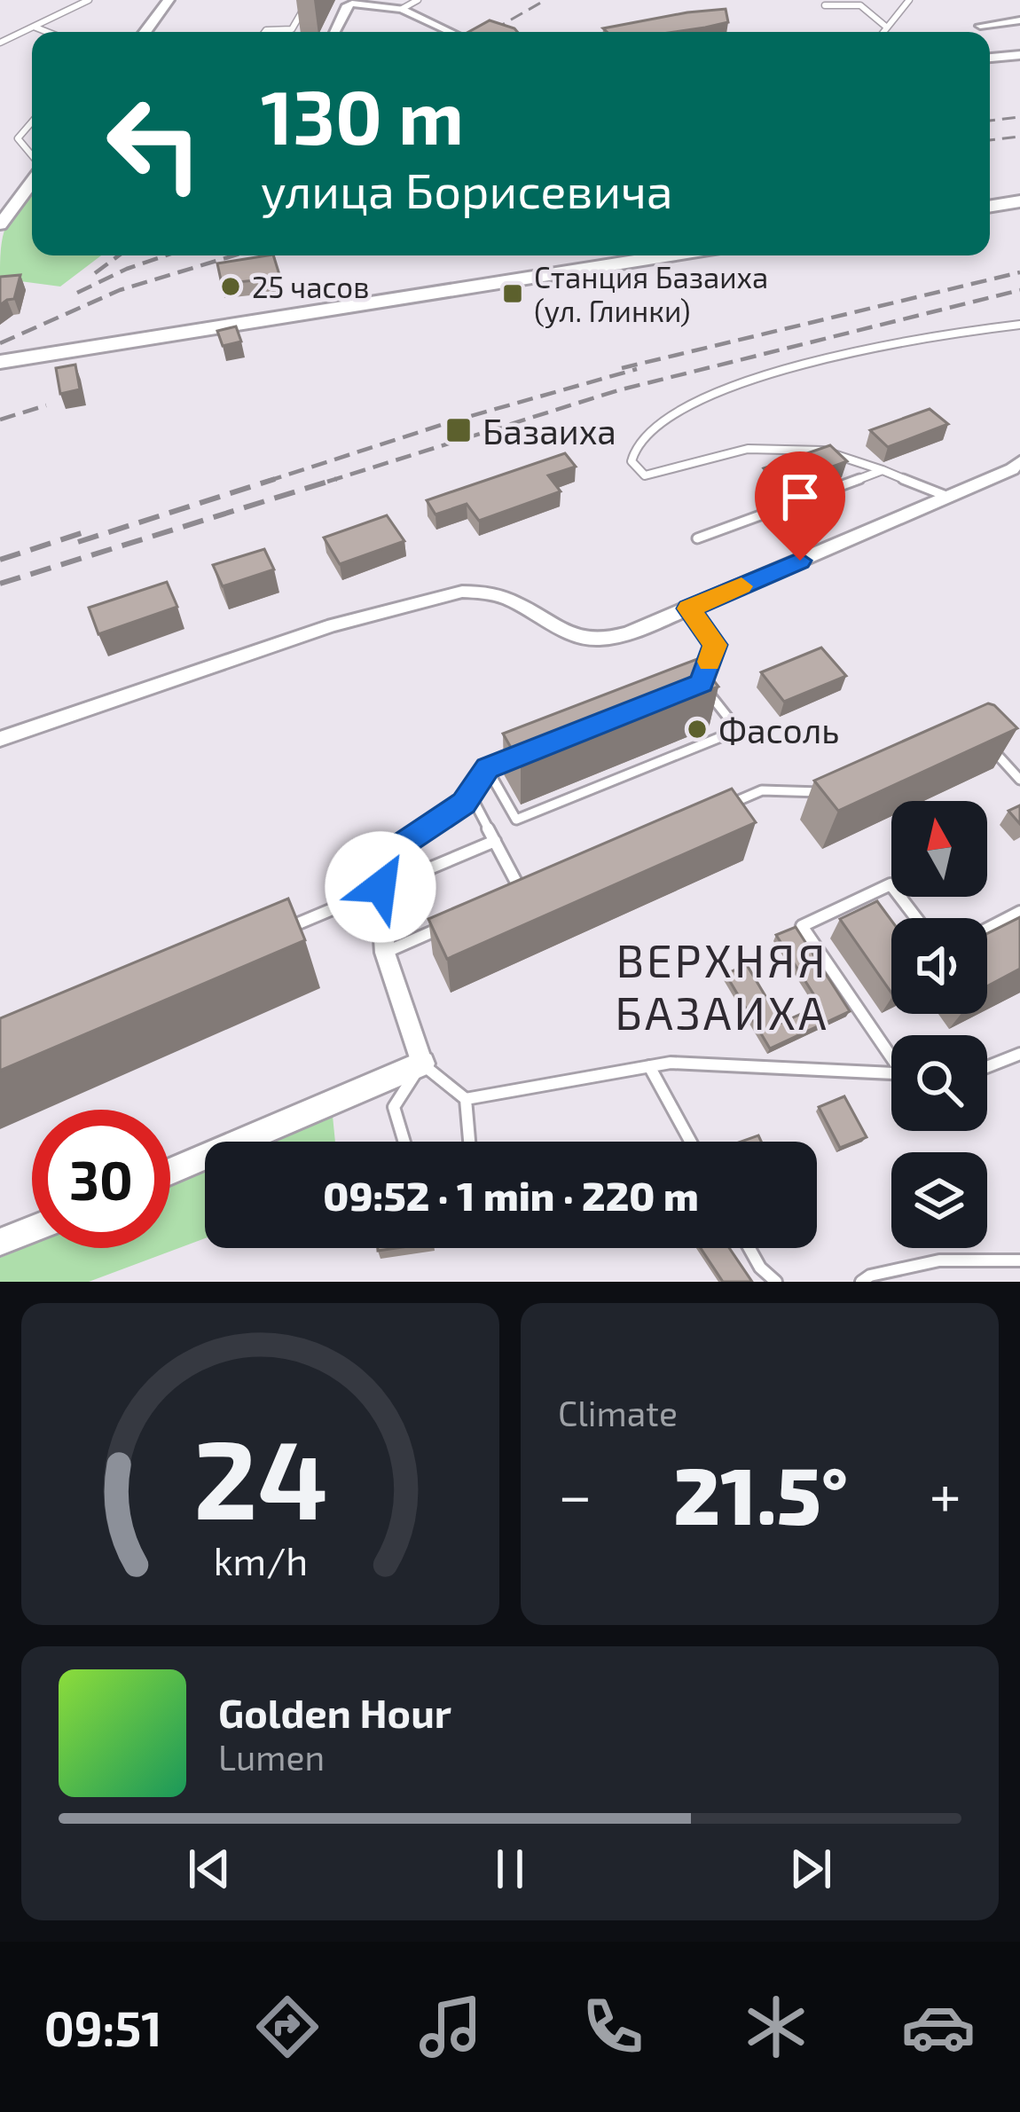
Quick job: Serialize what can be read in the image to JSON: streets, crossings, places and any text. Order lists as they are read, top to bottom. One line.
{"districts":["ВЕРХНЯЯ БАЗАИХА"],"places":{"other":["25 часов","Фасоль"],"transit":["Станция Базаиха (ул. Глинки)","Базаиха"]},"north":"top","page":{"turn":["130 m","улица Борисевича"],"limit":"30","trip":"09:52 · 1 min · 220 m","tile":"Climate","heat":["−","21.5°","+"],"song":["Golden Hour","Lumen"],"tabs":"09:51","gauge":["24","km/h"]}}
